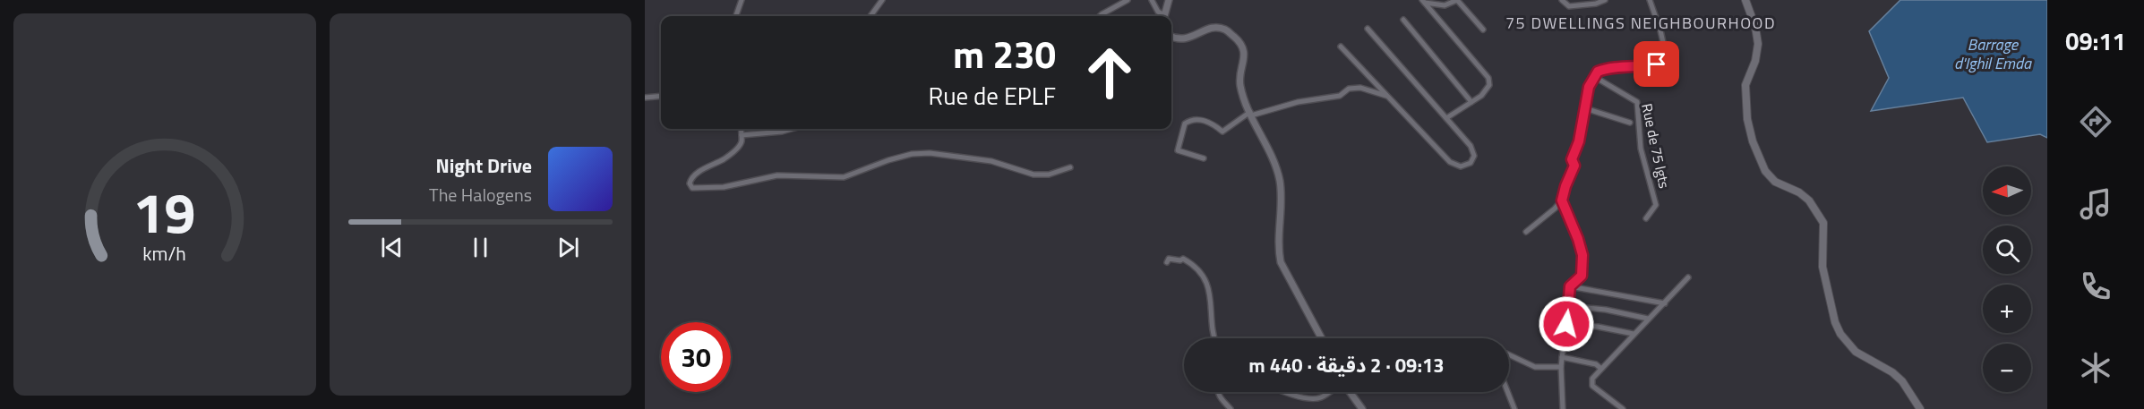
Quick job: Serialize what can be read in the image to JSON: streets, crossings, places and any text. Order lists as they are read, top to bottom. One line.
{"streets":{"street":["Rue de 75 lgts"]},"districts":["75 DWELLINGS NEIGHBOURHOOD"],"water":["Barrage d'Ighil Emda"],"north":"left","page":{"tabs":"09:11","turn":["230 m","Rue de EPLF"],"song":["Night Drive","The Halogens"],"map_buttons":["+","−"],"limit":"30","trip":"09:13 · 2 دقيقة · 440 m","gauge":["19","km/h"]}}
